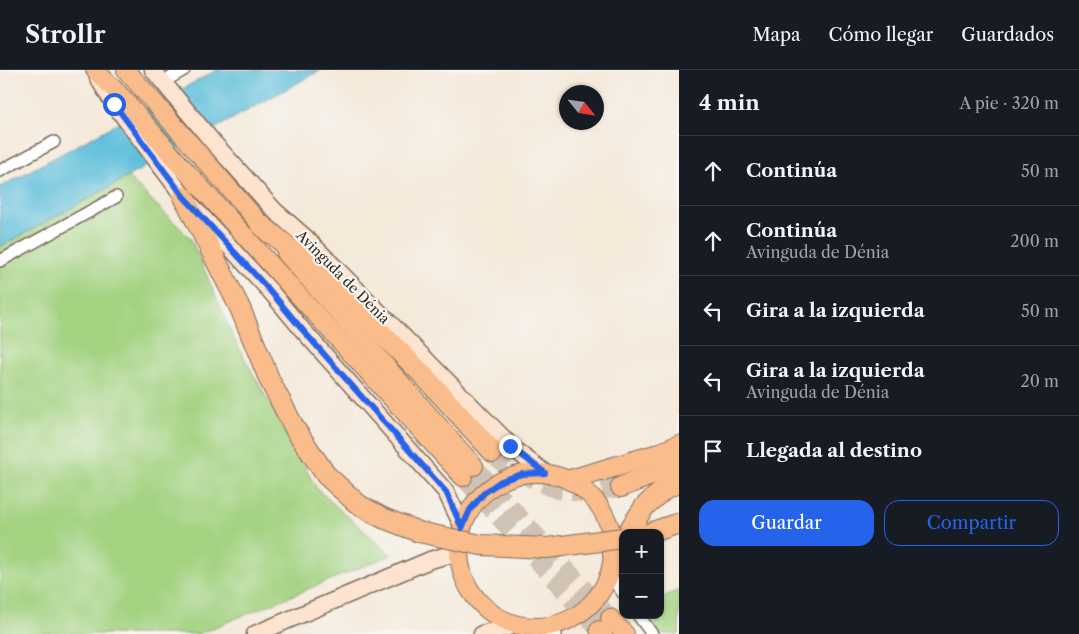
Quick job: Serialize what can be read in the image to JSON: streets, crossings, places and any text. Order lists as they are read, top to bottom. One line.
{"streets":{"main road":["Avinguda de Dénia"]},"north":"bottom right","page":{"header":"Strollr","nav":["Mapa","Cómo llegar","Guardados"],"heading":["4 min","A pie · 320 m"],"list":[["Continúa","50 m"],["Continúa","Avinguda de Dénia","200 m"],["Gira a la izquierda","50 m"],["Gira a la izquierda","Avinguda de Dénia","20 m"],"Llegada al destino"],"buttons":["Guardar","Compartir"],"map_buttons":["+","−"]}}
